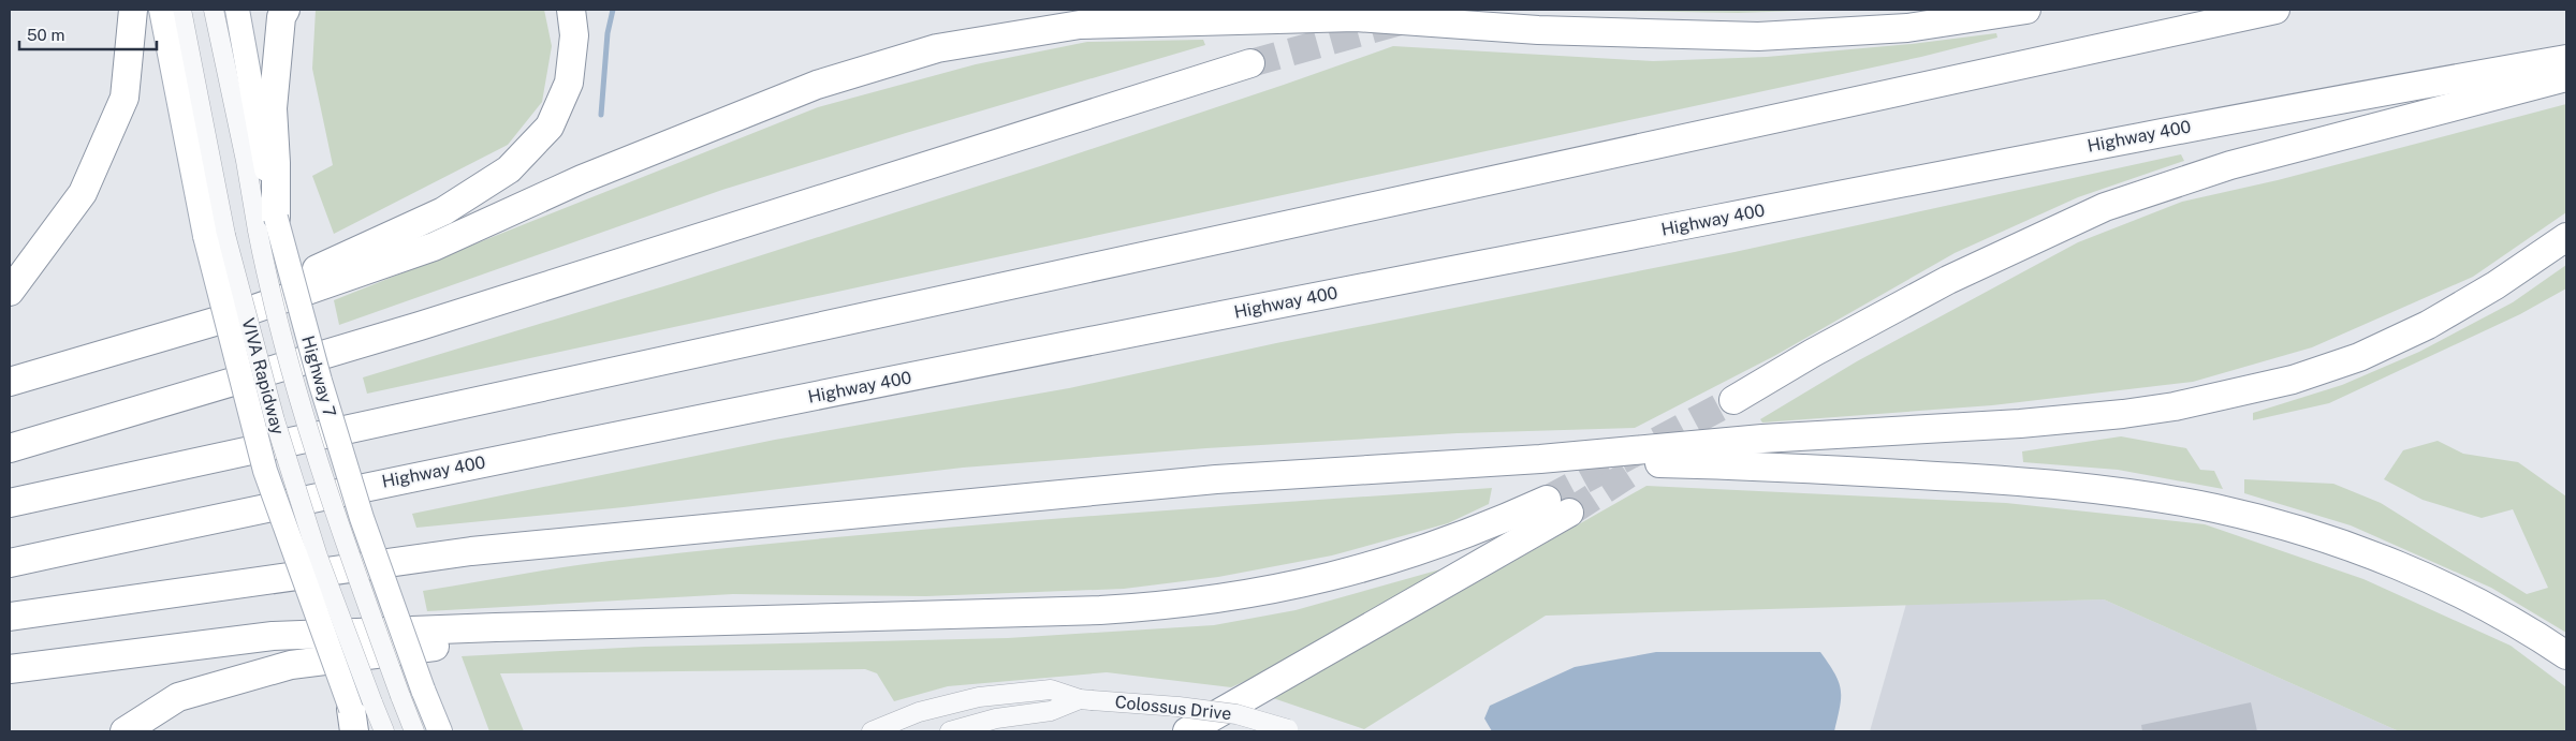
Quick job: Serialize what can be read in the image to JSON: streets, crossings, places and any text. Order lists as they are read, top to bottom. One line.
{"streets":{"highway":["Highway 400"],"main road":["Highway 7"],"street":["Colossus Drive"]},"scale_bar":"50 m"}
